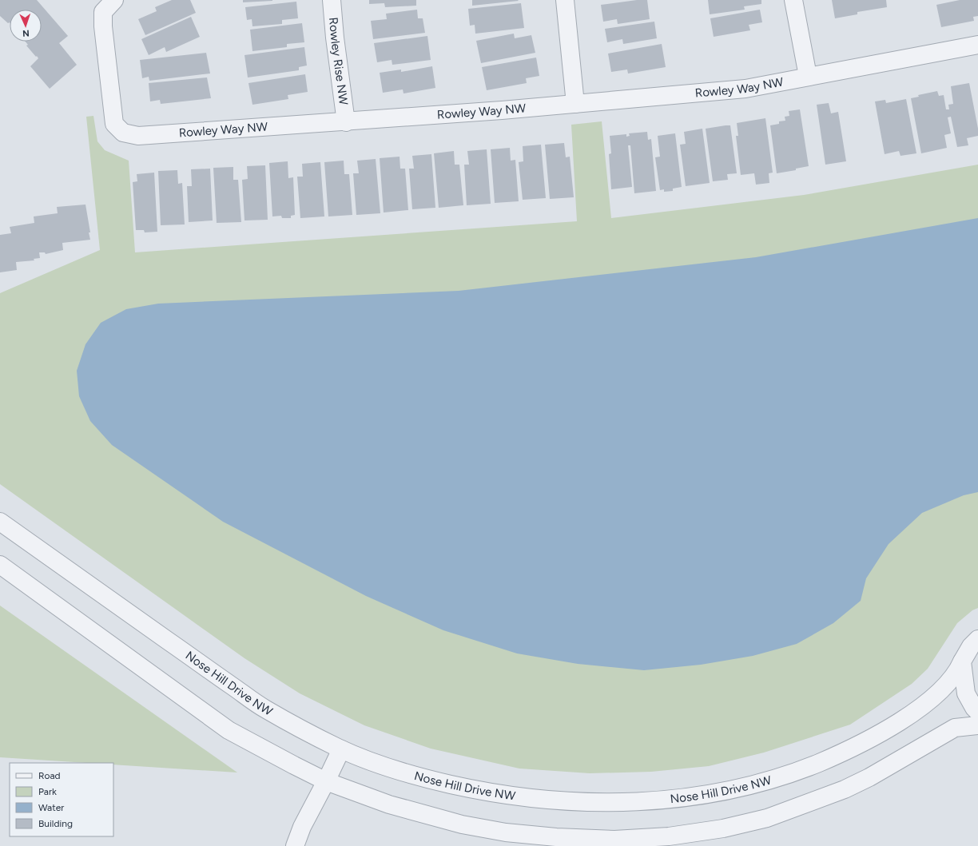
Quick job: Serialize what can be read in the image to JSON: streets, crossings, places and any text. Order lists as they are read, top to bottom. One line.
{"streets":{"street":["Rowley Rise NW","Rowley Way NW","Nose Hill Drive NW"]},"crossings":[["Rowley Rise NW","Rowley Way NW"]],"legend":["Road","Park","Water","Building"],"north":"bottom"}
